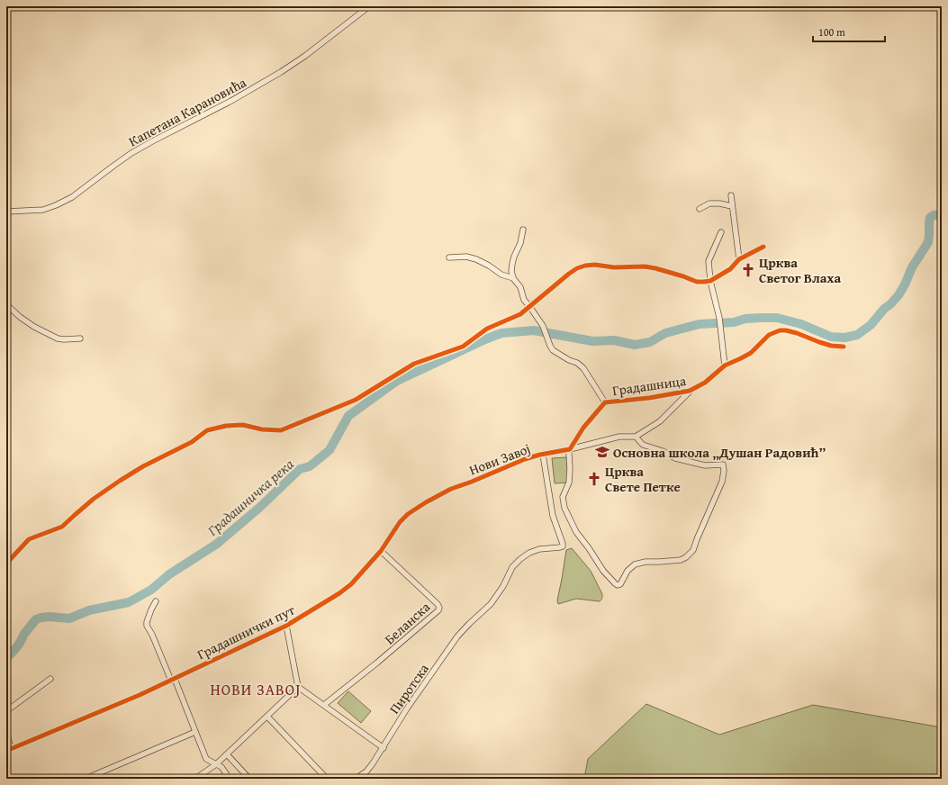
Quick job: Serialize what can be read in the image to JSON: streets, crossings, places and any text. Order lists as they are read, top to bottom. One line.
{"streets":{"street":["Капетана Карановића","Градашница","Нови Завој","Беланска","Градашнички пут","Пиротска"]},"crossings":[["Градашница","Нови Завој"],["Нови Завој","Градашнички пут"],["Нови Завој","Пиротска"],["Беланска","Градашнички пут"]],"districts":["НОВИ ЗАВОЈ"],"water":["Градашничка река"],"places":{"church":["Црква Светог Влаха","Црква Свете Петке"],"school or university":["Основна школа „Душан Радовић”"]},"scale_bar":"100 m"}
